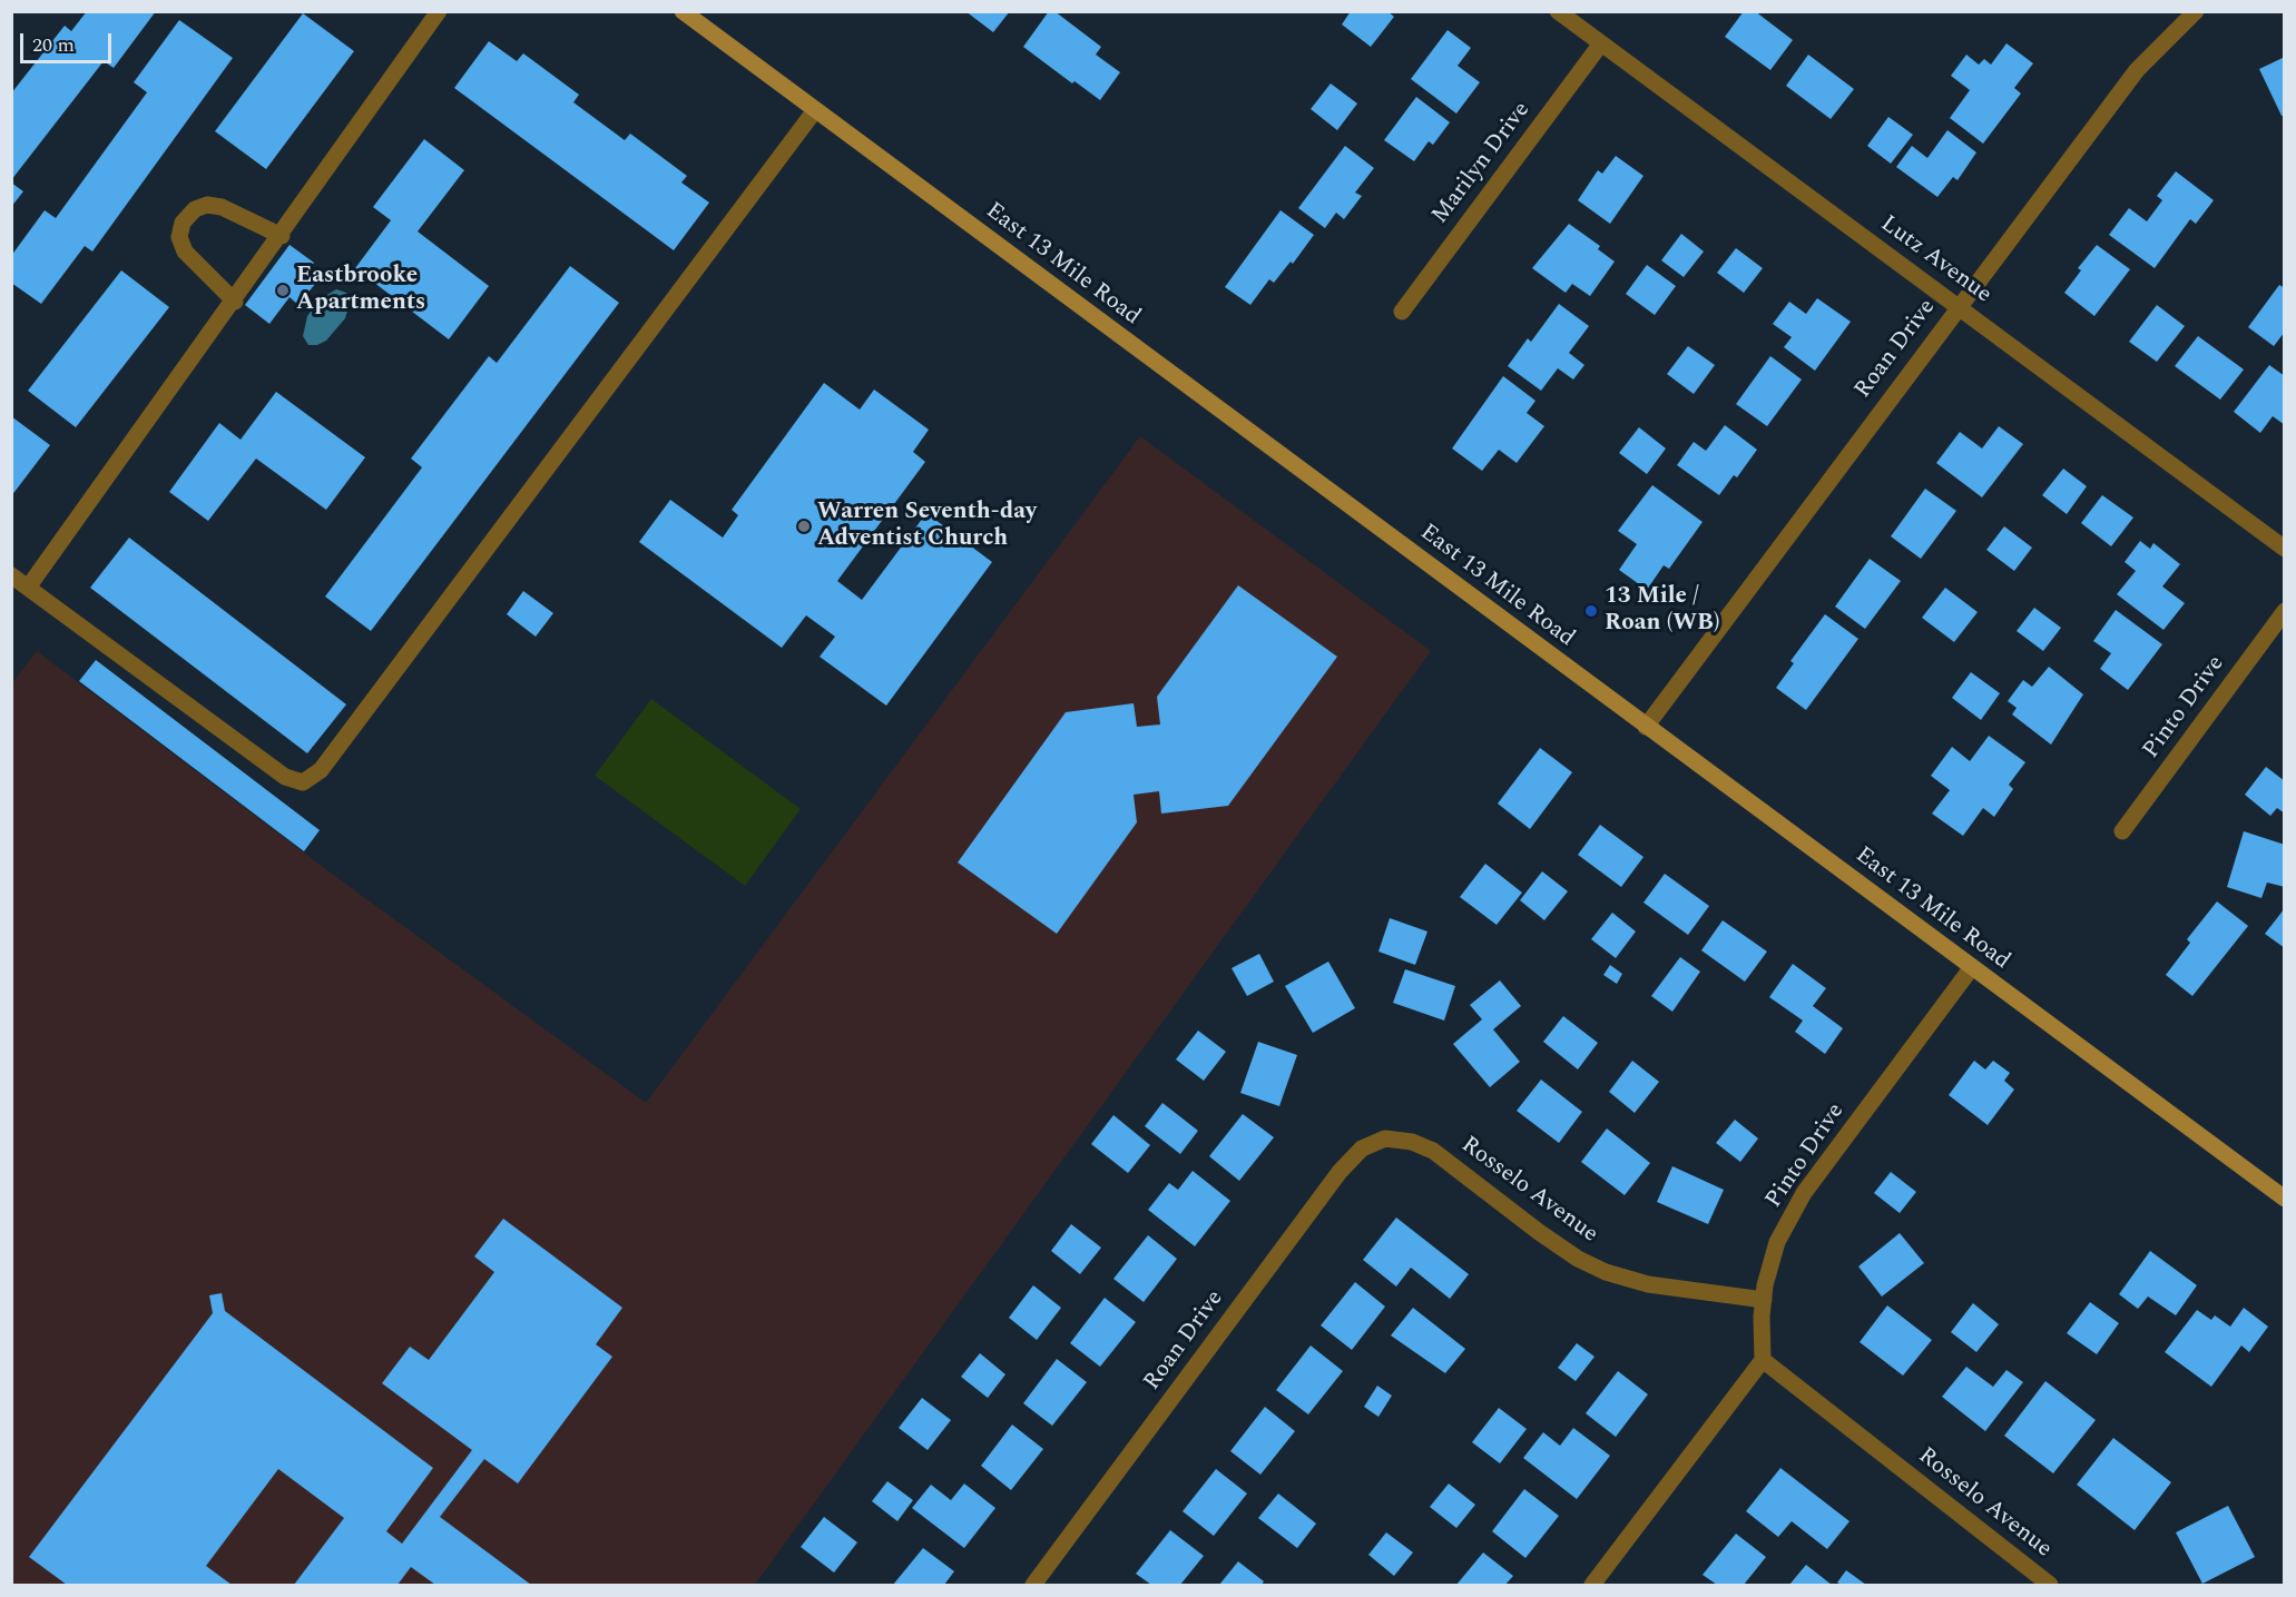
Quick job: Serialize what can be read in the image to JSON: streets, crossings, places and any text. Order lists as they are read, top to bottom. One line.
{"streets":{"main road":["East 13 Mile Road"],"street":["Marilyn Drive","Lutz Avenue","Roan Drive","Pinto Drive","Rosselo Avenue"]},"crossings":[["Marilyn Drive","Lutz Avenue"],["Lutz Avenue","Roan Drive"],["East 13 Mile Road","Roan Drive"],["East 13 Mile Road","Pinto Drive"],["Roan Drive","Rosselo Avenue"],["Pinto Drive","Rosselo Avenue"]],"places":["Eastbrooke Apartments","Warren Seventh-day Adventist Church","13 Mile / Roan (WB)"],"scale_bar":"20 m"}
